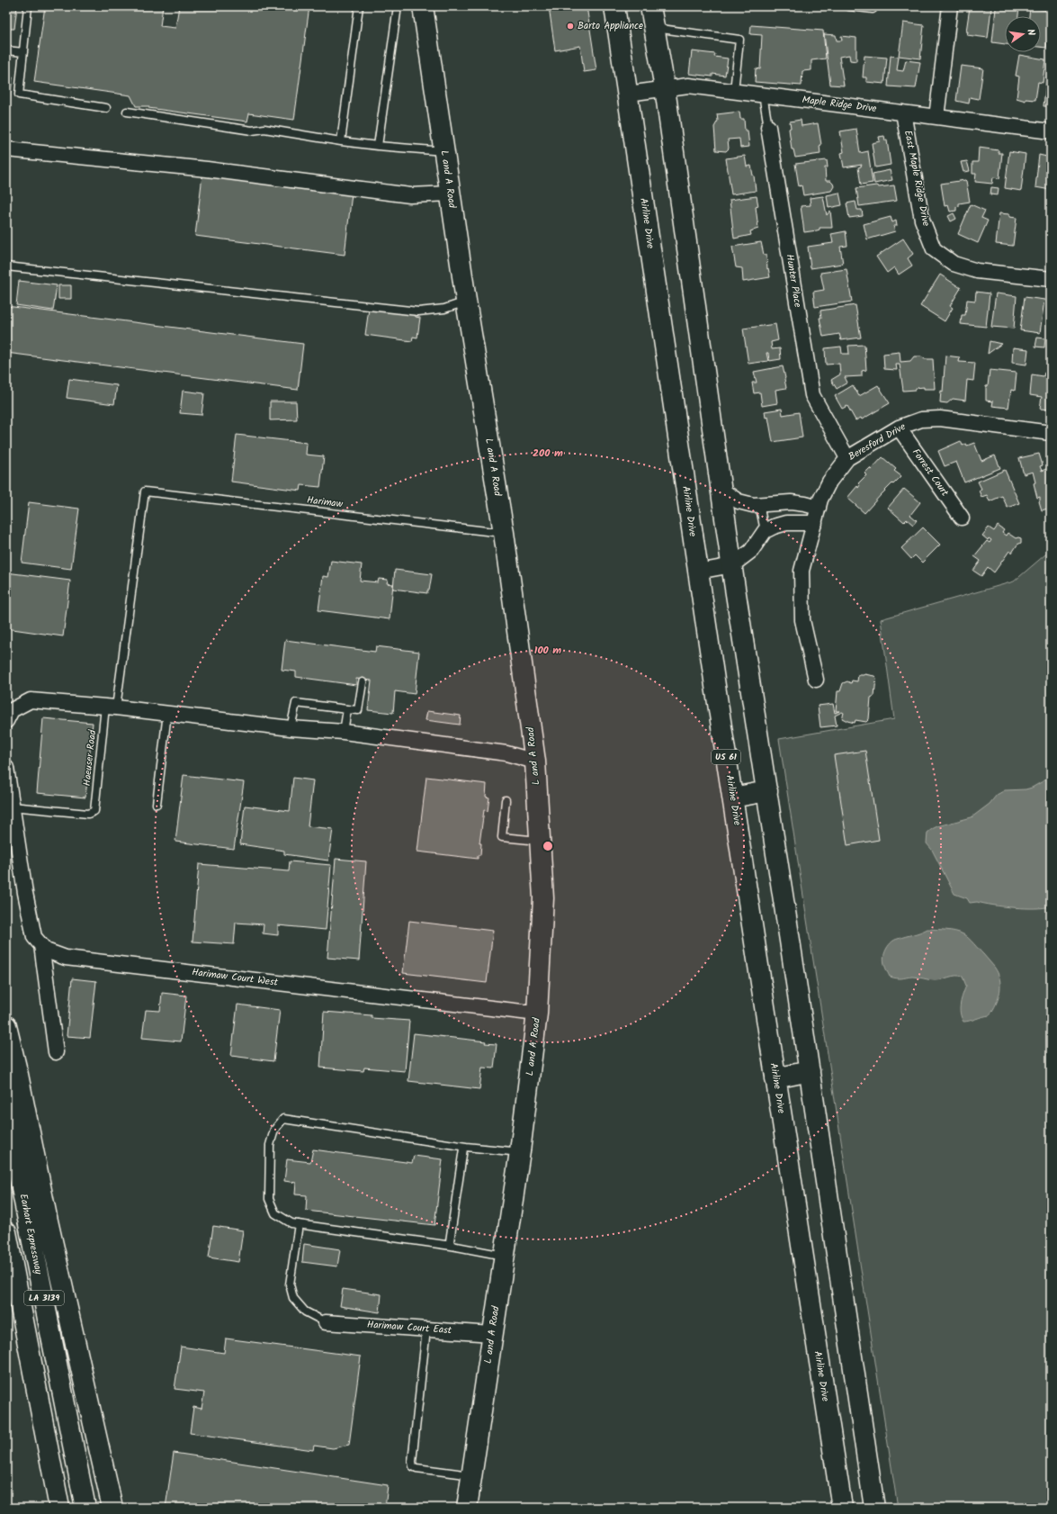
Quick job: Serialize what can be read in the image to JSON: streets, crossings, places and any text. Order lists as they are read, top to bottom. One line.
{"streets":{"main road":["L and A Road","Airline Drive","US 61","Earhart Expressway","LA 3139"],"street":["Maple Ridge Drive","East Maple Ridge Drive","Hunter Place","Beresford Drive","Forrest Court","Harimaw Court West","Harimaw Court East"],"lane":["Harimaw","Haeuser Road"]},"crossings":[["Maple Ridge Drive","East Maple Ridge Drive"],["Maple Ridge Drive","Airline Drive"],["Maple Ridge Drive","Hunter Place"],["L and A Road","Harimaw"],["L and A Road","Harimaw Court West"],["L and A Road","Harimaw Court East"],["Hunter Place","Beresford Drive"],["Beresford Drive","Forrest Court"],["Harimaw","Haeuser Road"]],"places":["Barto Appliance"],"north":"right","rings":["200 m","100 m"]}
